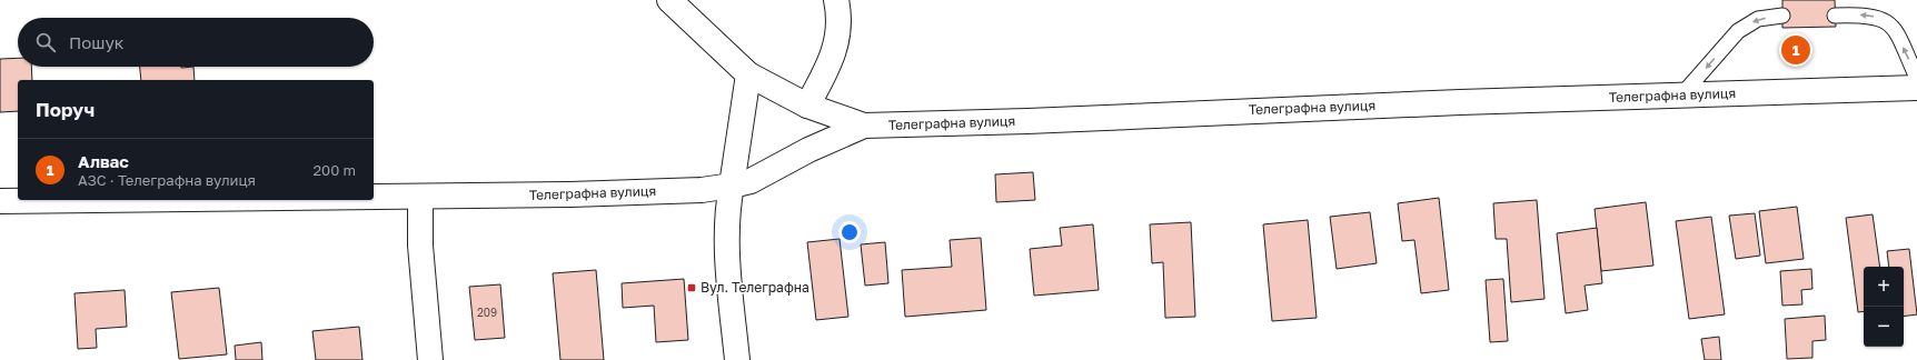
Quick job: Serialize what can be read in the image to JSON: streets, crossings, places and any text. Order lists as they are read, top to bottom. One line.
{"streets":{"main road":["Телеграфна вулиця"]},"places":{"transit":["Вул. Телеграфна"]},"house_numbers":["209"],"page":{"search":"Пошук","pins":"1","heading":"Поруч","list":[{"mark":"1","name":"Алвас","note":"АЗС · Телеграфна вулиця","value":"200 m"}],"map_buttons":["+","−"]}}
